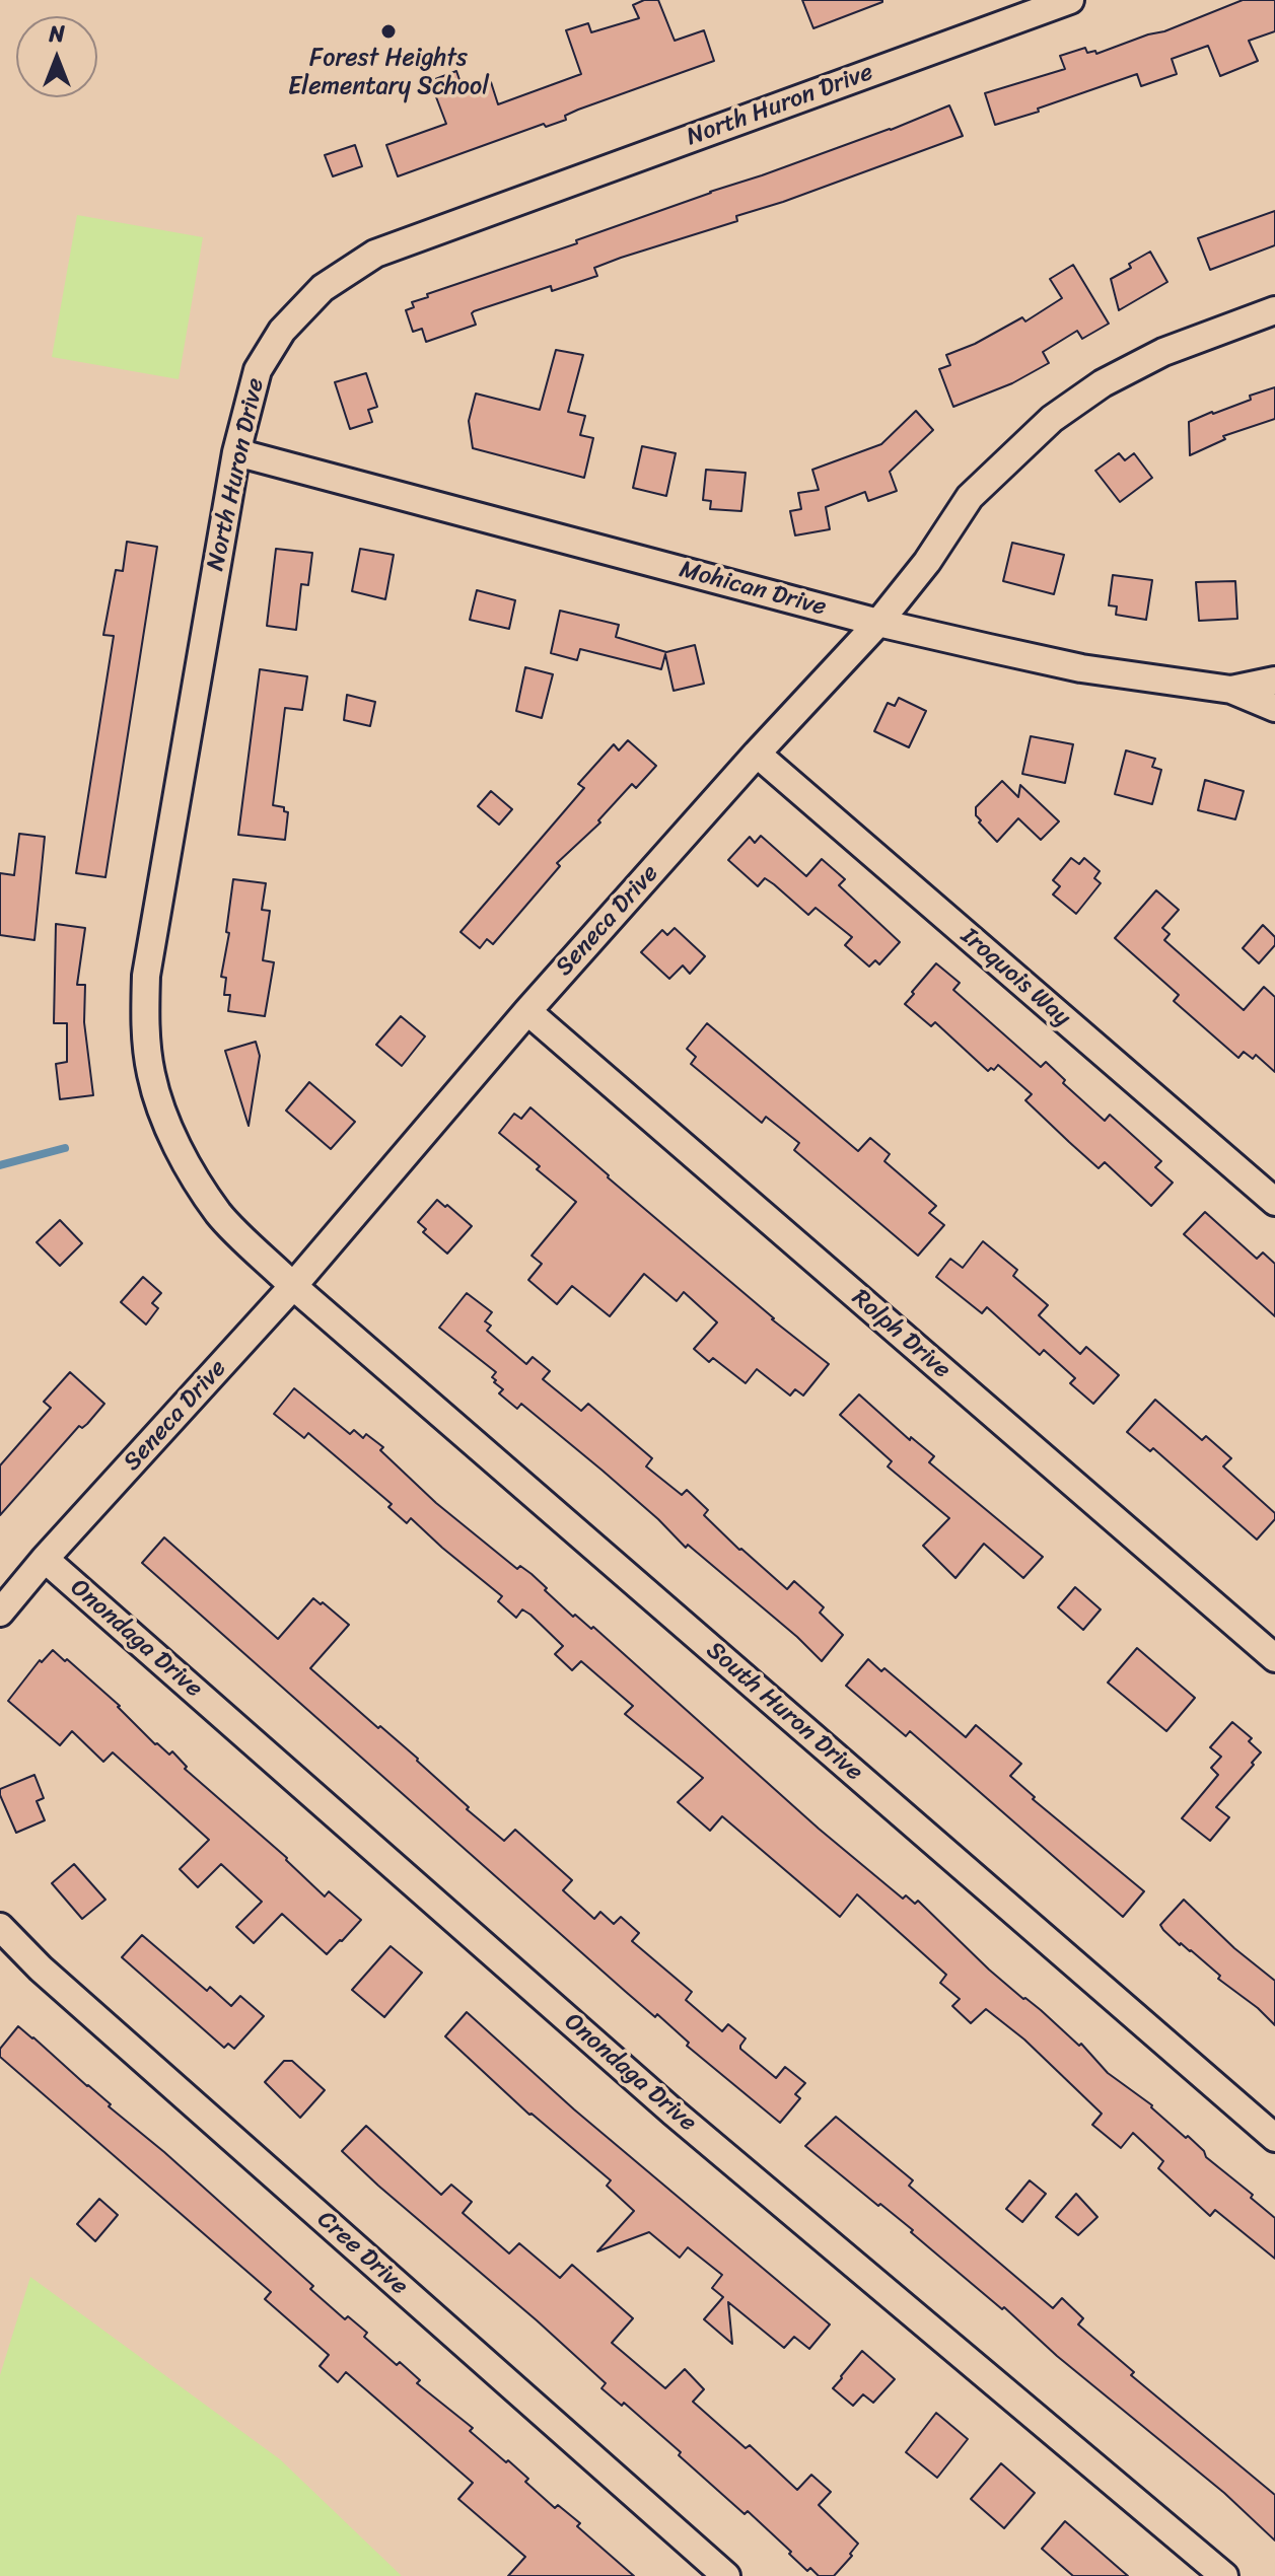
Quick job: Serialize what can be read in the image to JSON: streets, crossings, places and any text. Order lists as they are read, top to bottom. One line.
{"streets":{"street":["North Huron Drive","Mohican Drive","Seneca Drive","Iroquois Way","Rolph Drive","Onondaga Drive","South Huron Drive","Cree Drive"]},"crossings":[["North Huron Drive","Mohican Drive"],["North Huron Drive","Seneca Drive"],["North Huron Drive","South Huron Drive"],["Mohican Drive","Seneca Drive"],["Seneca Drive","Iroquois Way"],["Seneca Drive","Rolph Drive"],["Seneca Drive","Onondaga Drive"],["Seneca Drive","South Huron Drive"]],"places":["Forest Heights Elementary School"],"north":"top"}
